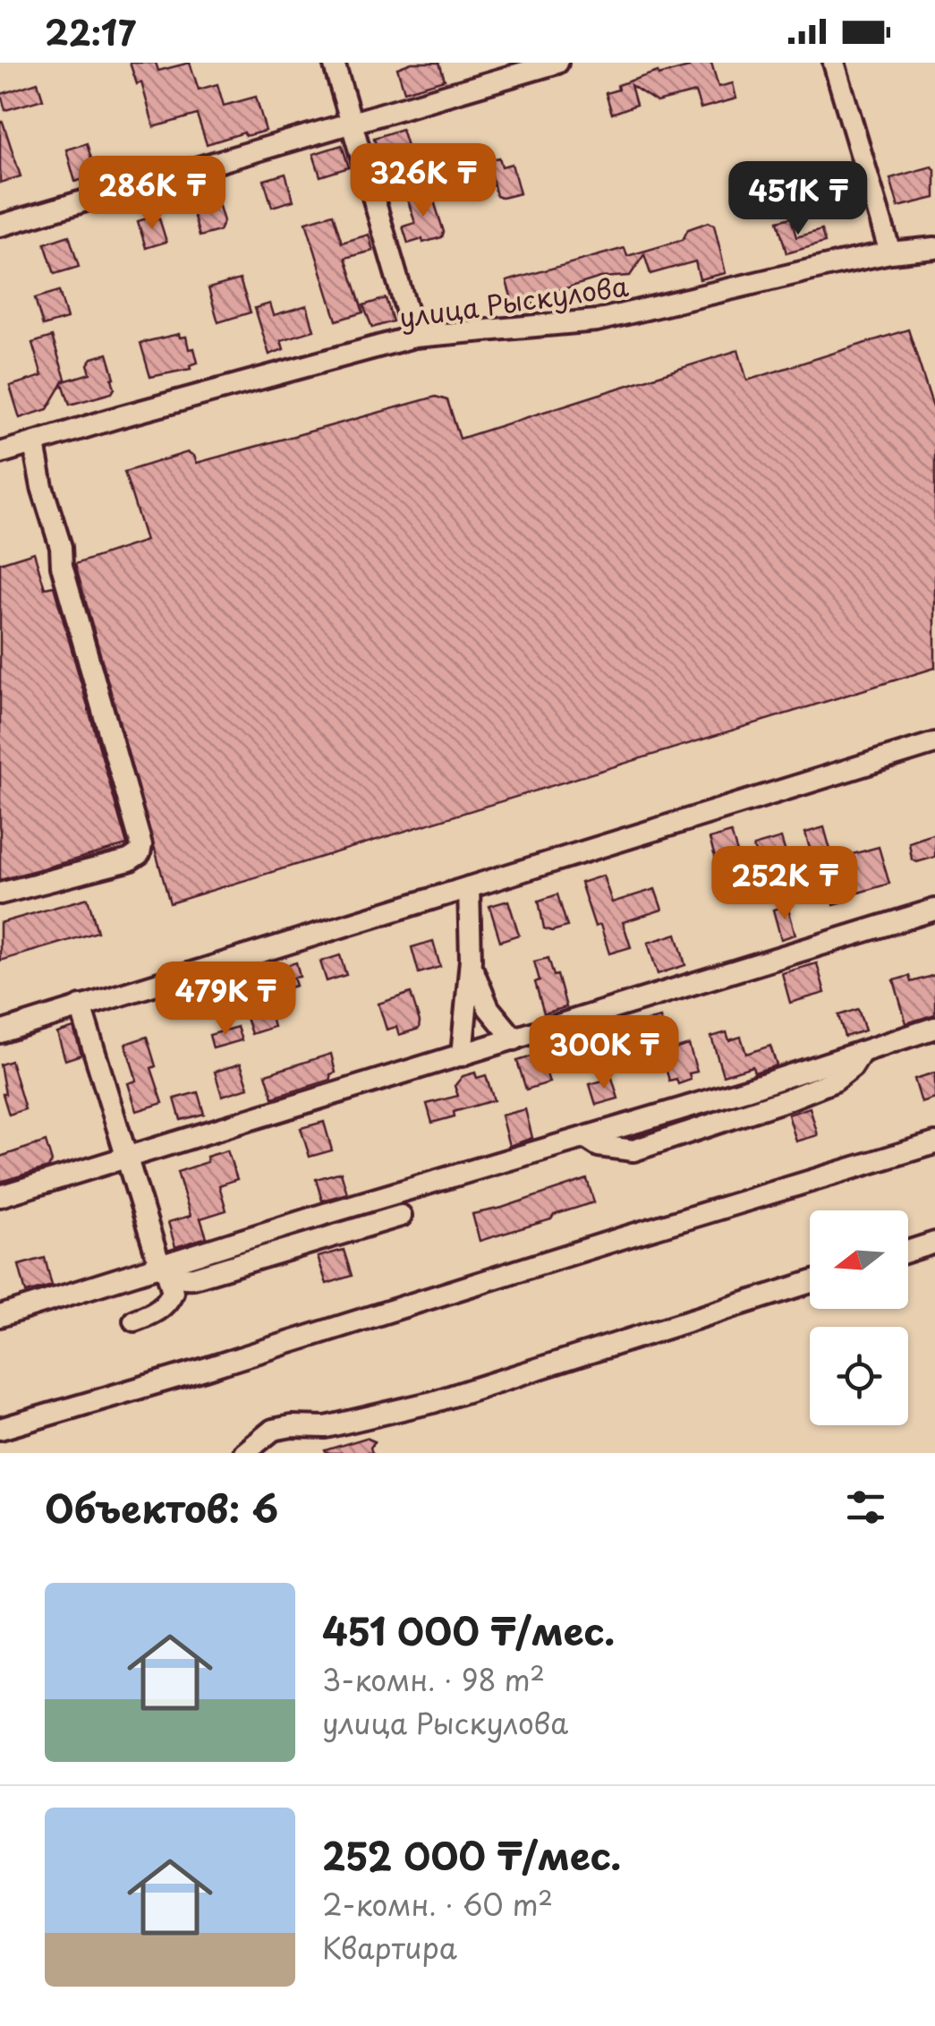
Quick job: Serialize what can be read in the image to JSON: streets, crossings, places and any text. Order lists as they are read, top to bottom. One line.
{"streets":{"street":["улица Рыскулова"]},"north":"left","page":{"status":"22:17","price":["326K ₸","286K ₸","451K ₸","252K ₸","479K ₸","300K ₸"],"heading":"Объектов: 6","list":[{"name":"451 000 ₸/мес.","note":"3-комн. · 98 m² · улица Рыскулова"},{"name":"252 000 ₸/мес.","note":"2-комн. · 60 m² · Квартира"}]}}
